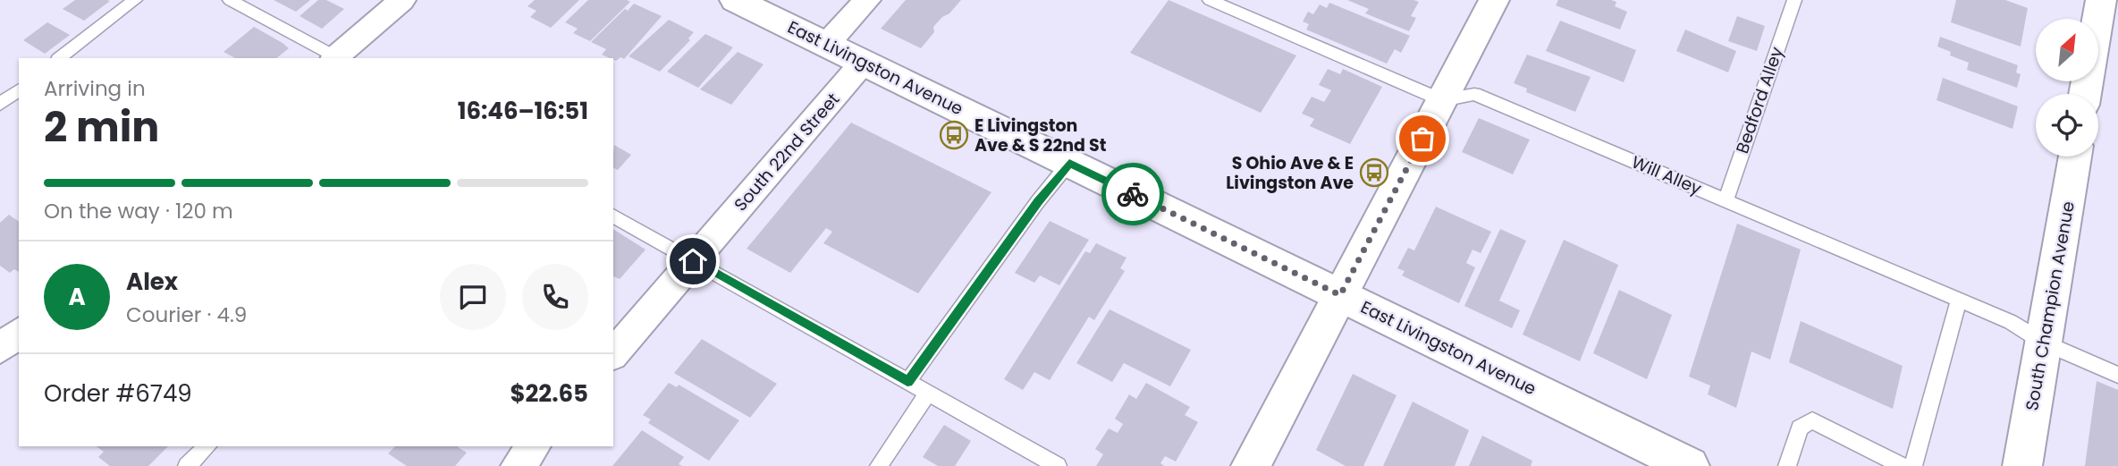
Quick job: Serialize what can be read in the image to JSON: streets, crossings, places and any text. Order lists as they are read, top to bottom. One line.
{"streets":{"street":["East Livingston Avenue","South 22nd Street","South Champion Avenue"],"lane":["Bedford Alley","Will Alley"]},"crossings":[["East Livingston Avenue","South 22nd Street"],["Bedford Alley","Will Alley"],["Will Alley","South Champion Avenue"]],"places":{"bus stop":["E Livingston Ave & S 22nd St","S Ohio Ave & E Livingston Ave"]},"north":"top right","page":{"heading":["2 min","Arriving in","16:46–16:51"],"panel":["Alex","Courier · 4.9","Order #6749","$22.65"],"bar":"On the way · 120 m","round":"A"}}
